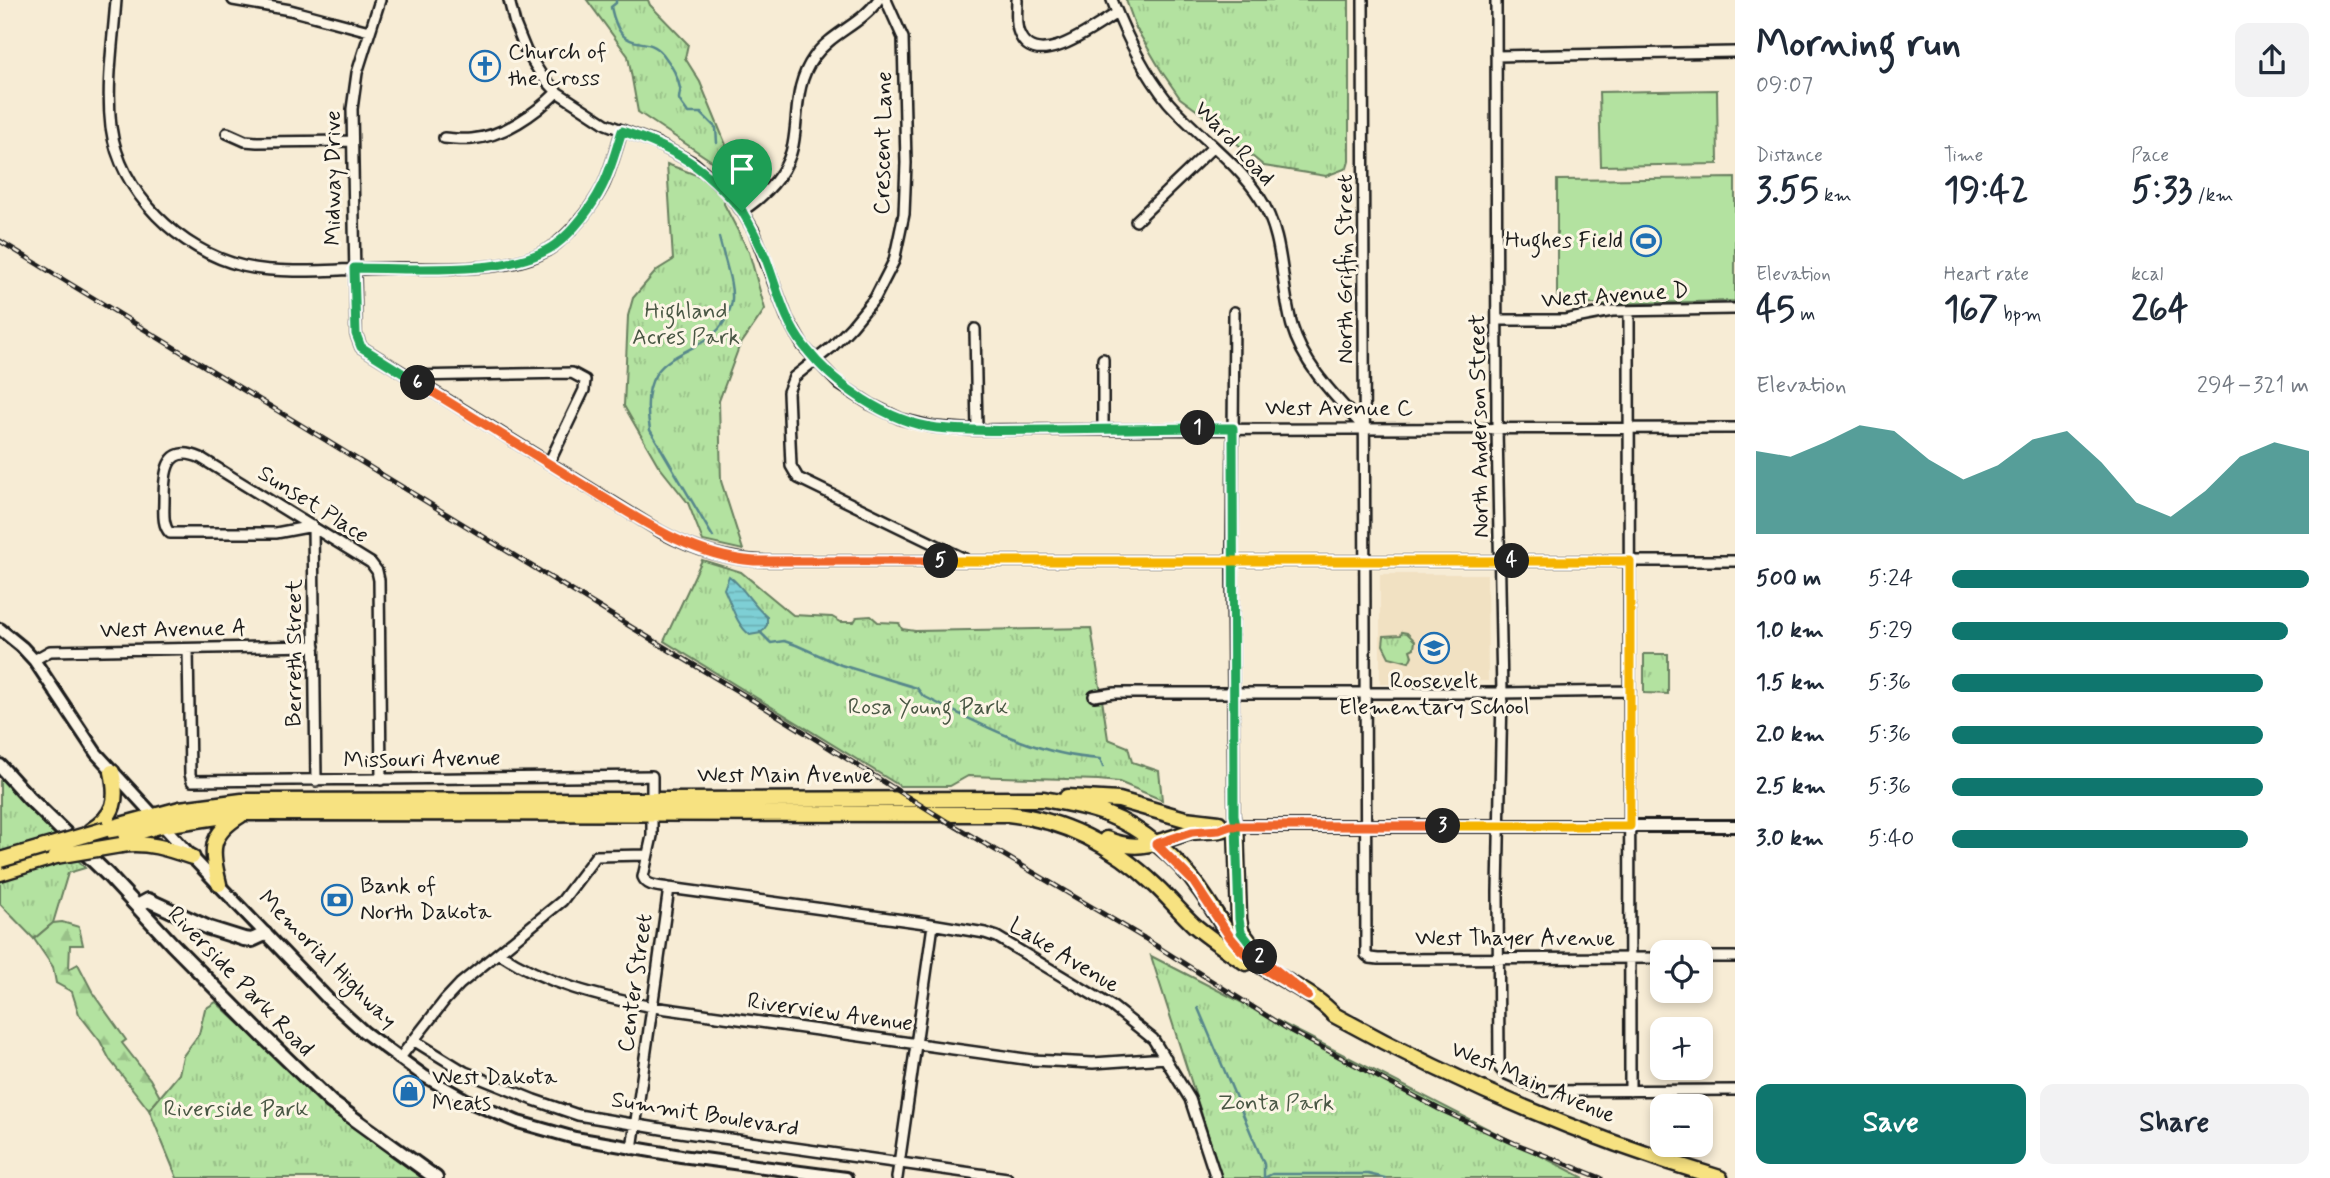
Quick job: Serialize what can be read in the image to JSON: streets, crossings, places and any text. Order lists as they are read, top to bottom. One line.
{"streets":{"main road":["West Main Avenue","Riverside Park Road"],"street":["Crescent Lane","Ward Road","Midway Drive","North Griffin Street","West Avenue D","West Avenue C","North Anderson Street","Sunset Place","West Avenue A","Berreth Street","Missouri Avenue","West Thayer Avenue","Lake Avenue","Memorial Highway","Center Street","Riverview Avenue","Summit Boulevard"]},"crossings":[["Crescent Lane","West Avenue C"],["Ward Road","North Griffin Street"],["Ward Road","West Avenue C"],["North Griffin Street","West Avenue C"],["North Griffin Street","West Thayer Avenue"],["West Avenue D","North Anderson Street"],["West Avenue C","North Anderson Street"],["North Anderson Street","West Thayer Avenue"],["Sunset Place","Berreth Street"],["Sunset Place","Missouri Avenue"],["West Avenue A","Berreth Street"],["West Avenue A","Missouri Avenue"],["West Avenue A","Memorial Highway"],["Berreth Street","Missouri Avenue"],["Missouri Avenue","Center Street"],["West Main Avenue","Memorial Highway"],["West Main Avenue","Center Street"],["Lake Avenue","Center Street"],["Lake Avenue","Riverview Avenue"],["Memorial Highway","Center Street"],["Center Street","Riverview Avenue"],["Center Street","Summit Boulevard"]],"parks":["Highland Acres Park","Rosa Young Park","Zonta Park","Riverside Park"],"places":{"church":["Church of the Cross"],"sports":["Hughes Field"],"school or university":["Roosevelt Elementary School"],"bank":["Bank of North Dakota"],"shop":["West Dakota Meats"]},"page":{"heading":["Morning run","09:07"],"stats":[["Distance","3.55 km"],["Time","19:42"],["Pace","5:33 /km"],["Elevation","45 m"],["Heart rate","167 bpm"],["kcal","264"]],"chart":["Elevation","294–321 m"],"pins":["6","1","4","5","3","2"],"list":[{"name":"500 m","note":"5:24"},{"name":"1.0 km","note":"5:29"},{"name":"1.5 km","note":"5:36"},{"name":"2.0 km","note":"5:36"},{"name":"2.5 km","note":"5:36"},{"name":"3.0 km","note":"5:40"}],"map_buttons":["+","−"],"buttons":["Save","Share"]}}
